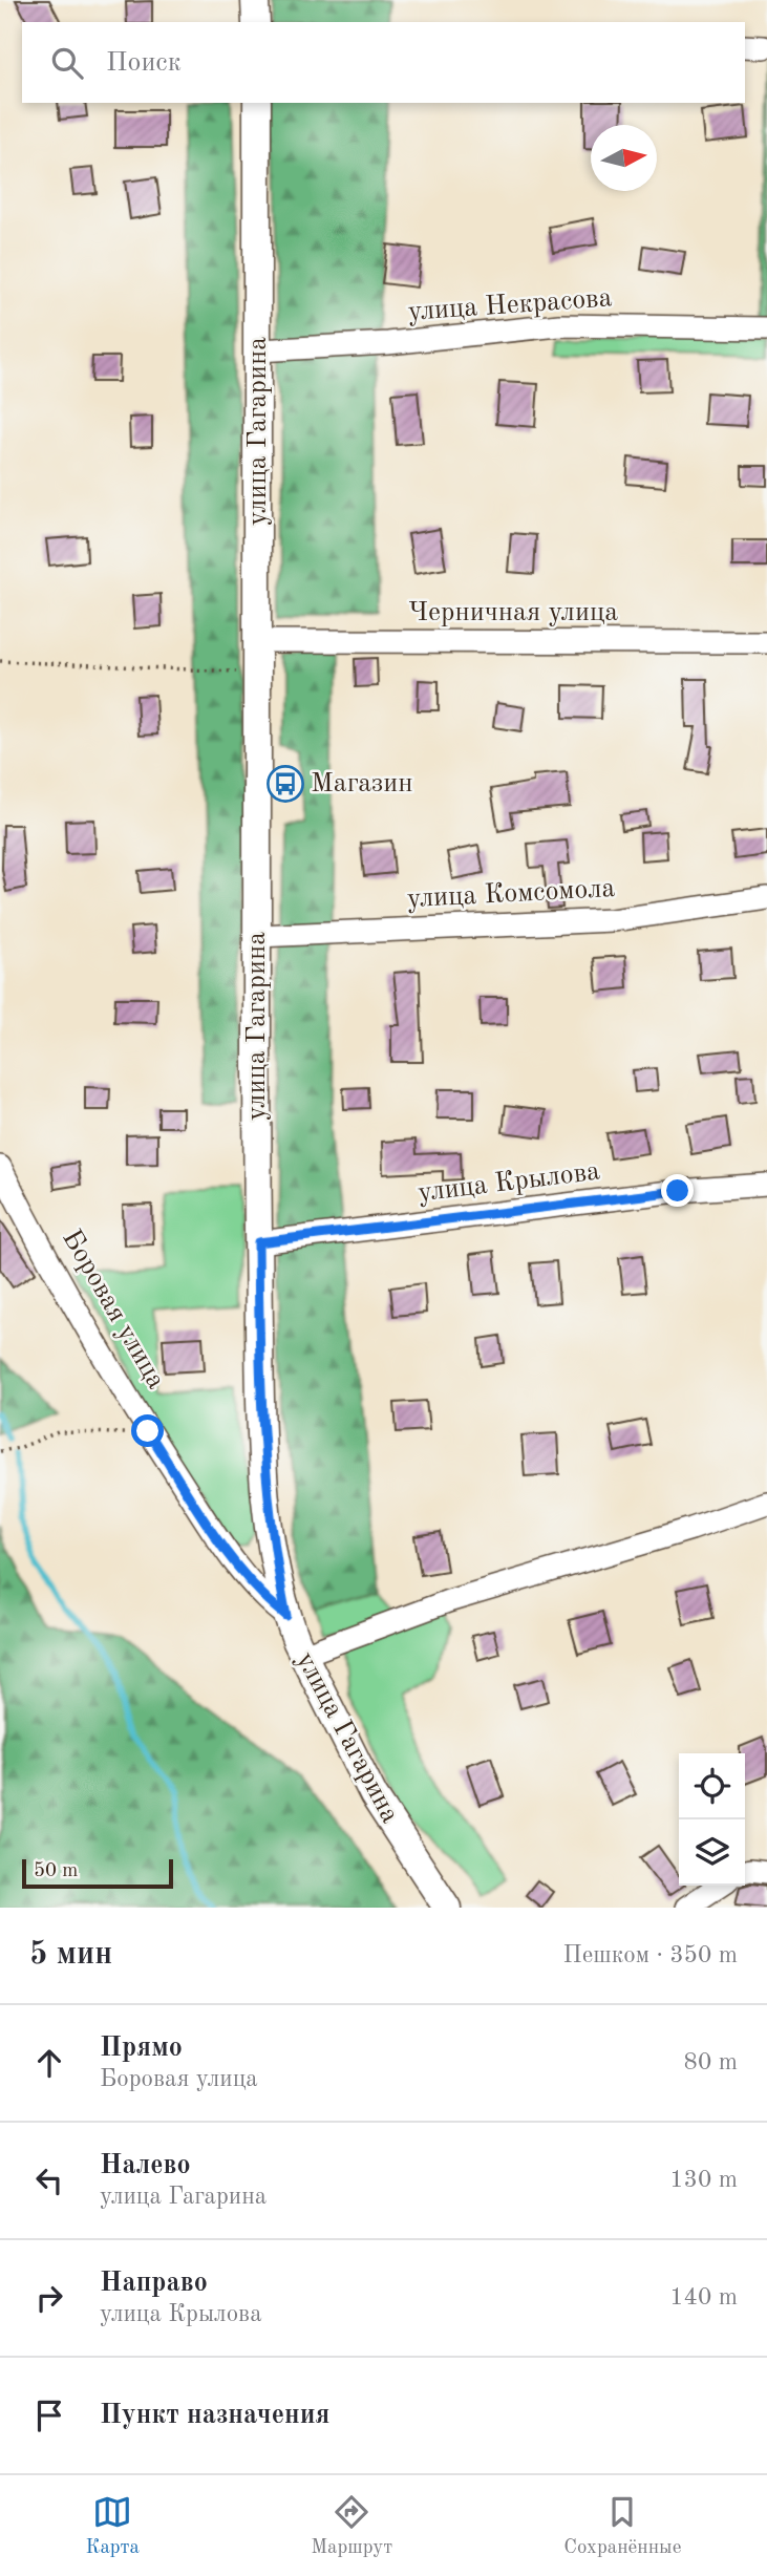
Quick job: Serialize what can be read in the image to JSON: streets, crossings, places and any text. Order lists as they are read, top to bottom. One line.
{"streets":{"main road":["улица Гагарина"],"street":["улица Некрасова","Черничная улица","улица Комсомола","улица Крылова","Боровая улица"]},"crossings":[["улица Некрасова","улица Гагарина"],["улица Гагарина","Черничная улица"],["улица Гагарина","улица Комсомола"],["улица Гагарина","улица Крылова"],["улица Гагарина","Боровая улица"]],"places":{"bus stop":["Магазин"]},"scale_bar":"50 m","north":"right","page":{"search":"Поиск","scale":"50 m","heading":["5 мин","Пешком · 350 m"],"list":[["Прямо","Боровая улица","80 m"],["Налево","улица Гагарина","130 m"],["Направо","улица Крылова","140 m"],"Пункт назначения"],"nav":["Карта","Маршрут","Сохранённые"]}}
